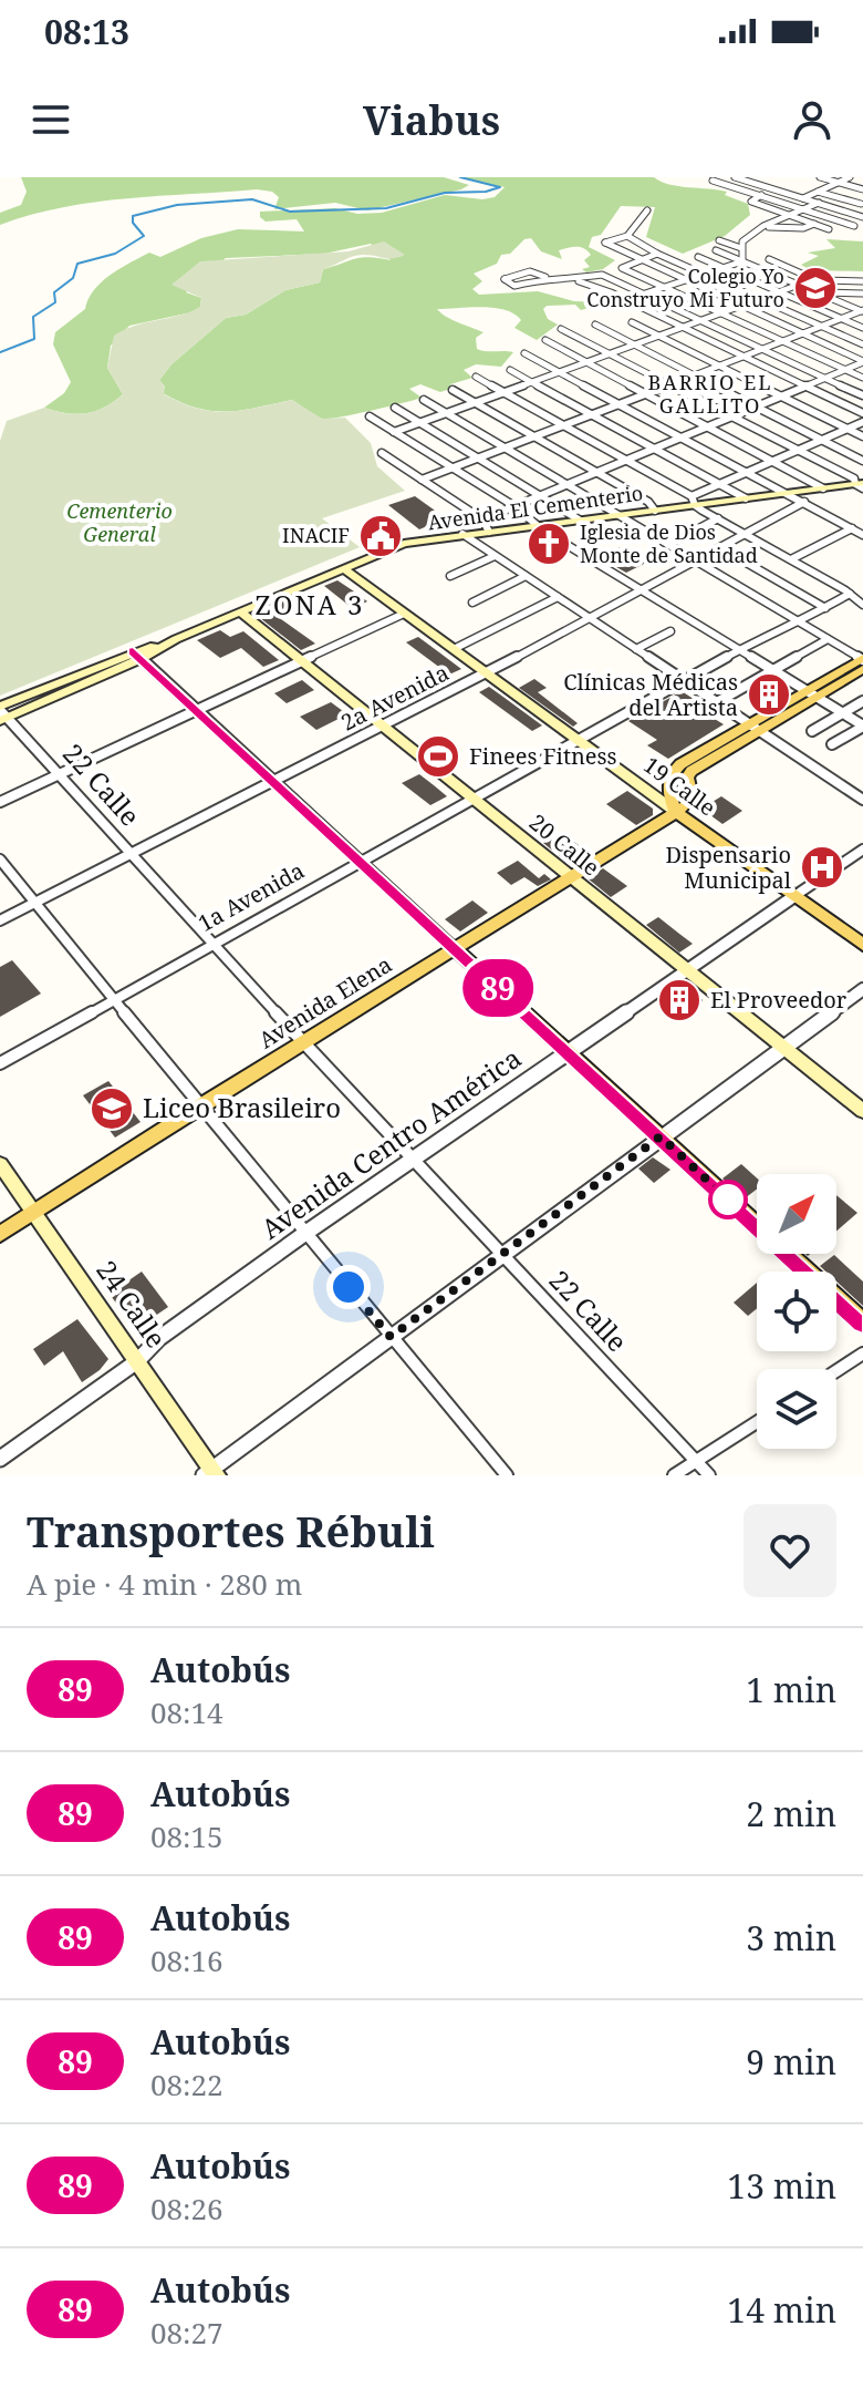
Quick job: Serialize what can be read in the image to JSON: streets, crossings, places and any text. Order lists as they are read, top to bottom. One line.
{"streets":{"main road":["Avenida El Cementerio","19 Calle","20 Calle","Avenida Elena","24 Calle"],"street":["2a Avenida","22 Calle","1a Avenida","Avenida Centro América"]},"crossings":[["Avenida El Cementerio","22 Calle"],["Avenida El Cementerio","19 Calle"],["Avenida El Cementerio","20 Calle"],["2a Avenida","22 Calle"],["2a Avenida","19 Calle"],["2a Avenida","20 Calle"],["22 Calle","1a Avenida"],["22 Calle","Avenida Elena"],["22 Calle","Avenida Centro América"],["19 Calle","1a Avenida"],["19 Calle","Avenida Elena"],["19 Calle","Avenida Centro América"],["20 Calle","1a Avenida"],["20 Calle","Avenida Elena"],["20 Calle","Avenida Centro América"],["Avenida Elena","24 Calle"],["Avenida Centro América","24 Calle"]],"districts":["BARRIO EL GALLITO","ZONA 3"],"parks":["Cementerio General"],"places":{"school or university":["Colegio Yo Construyo Mi Futuro","Liceo Brasileiro"],"public building":["INACIF"],"church":["Iglesia de Dios Monte de Santidad"],"building":["Clínicas Médicas del Artista","El Proveedor"],"sports":["Finees Fitness"],"hospital":["Dispensario Municipal"]},"lines":["bus line 89"],"north":"top right","page":{"status":"08:13","header":"Viabus","on_map":"89","heading":["Transportes Rébuli","A pie · 4 min · 280 m"],"list":[{"mark":"89","name":"Autobús","note":"08:14","value":"1 min"},{"mark":"89","name":"Autobús","note":"08:15","value":"2 min"},{"mark":"89","name":"Autobús","note":"08:16","value":"3 min"},{"mark":"89","name":"Autobús","note":"08:22","value":"9 min"},{"mark":"89","name":"Autobús","note":"08:26","value":"13 min"},{"mark":"89","name":"Autobús","note":"08:27","value":"14 min"}]}}
